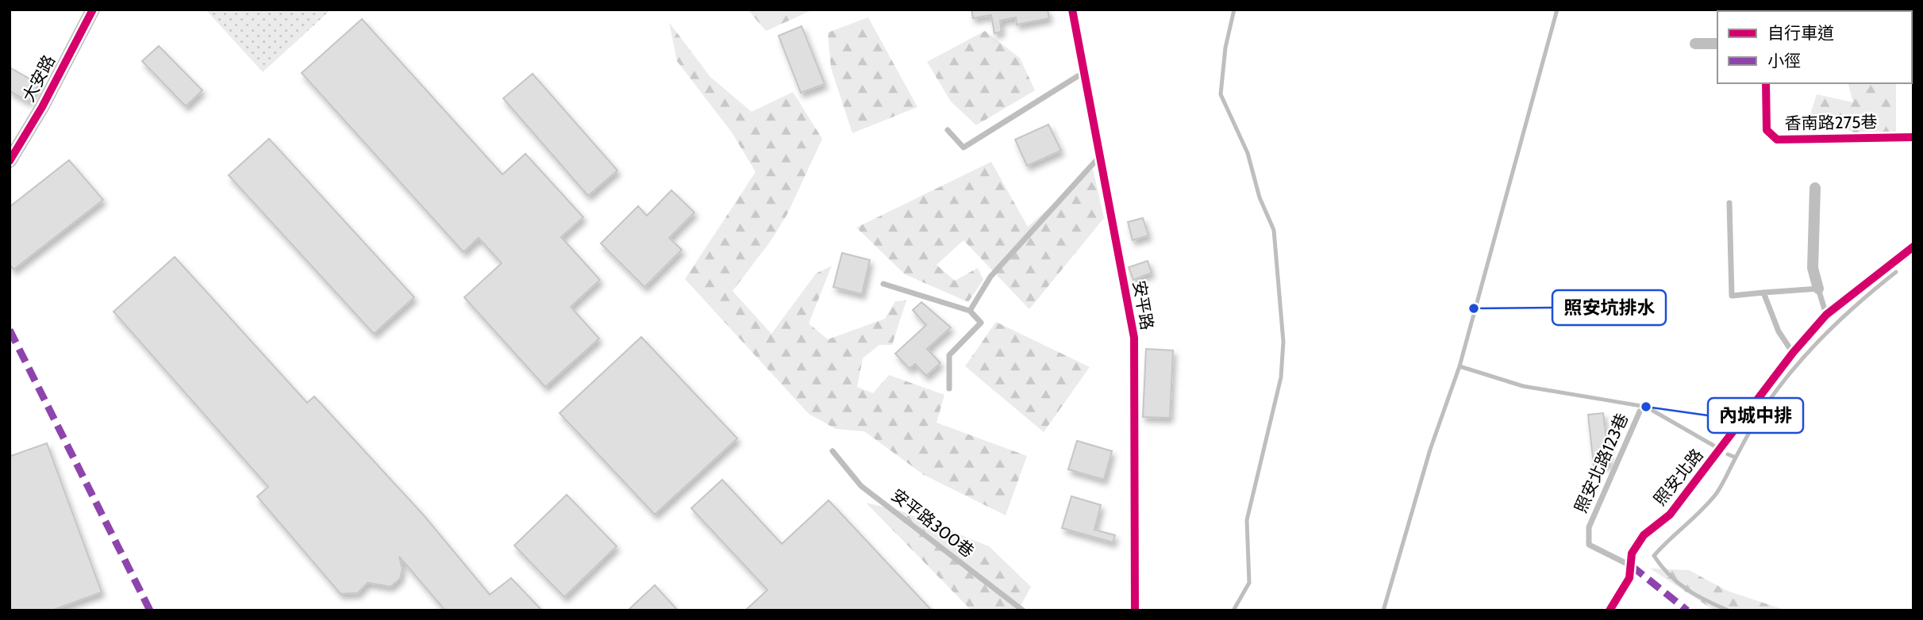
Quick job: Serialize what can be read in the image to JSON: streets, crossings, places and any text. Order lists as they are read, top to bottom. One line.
{"streets":{"street":["大安路","香南路275巷","安平路","照安北路"],"lane":["照安北路123巷","安平路300巷"]},"crossings":[["照安北路123巷","照安北路"]],"places":["照安坑排水","內城中排"],"legend":["自行車道","小徑"]}
